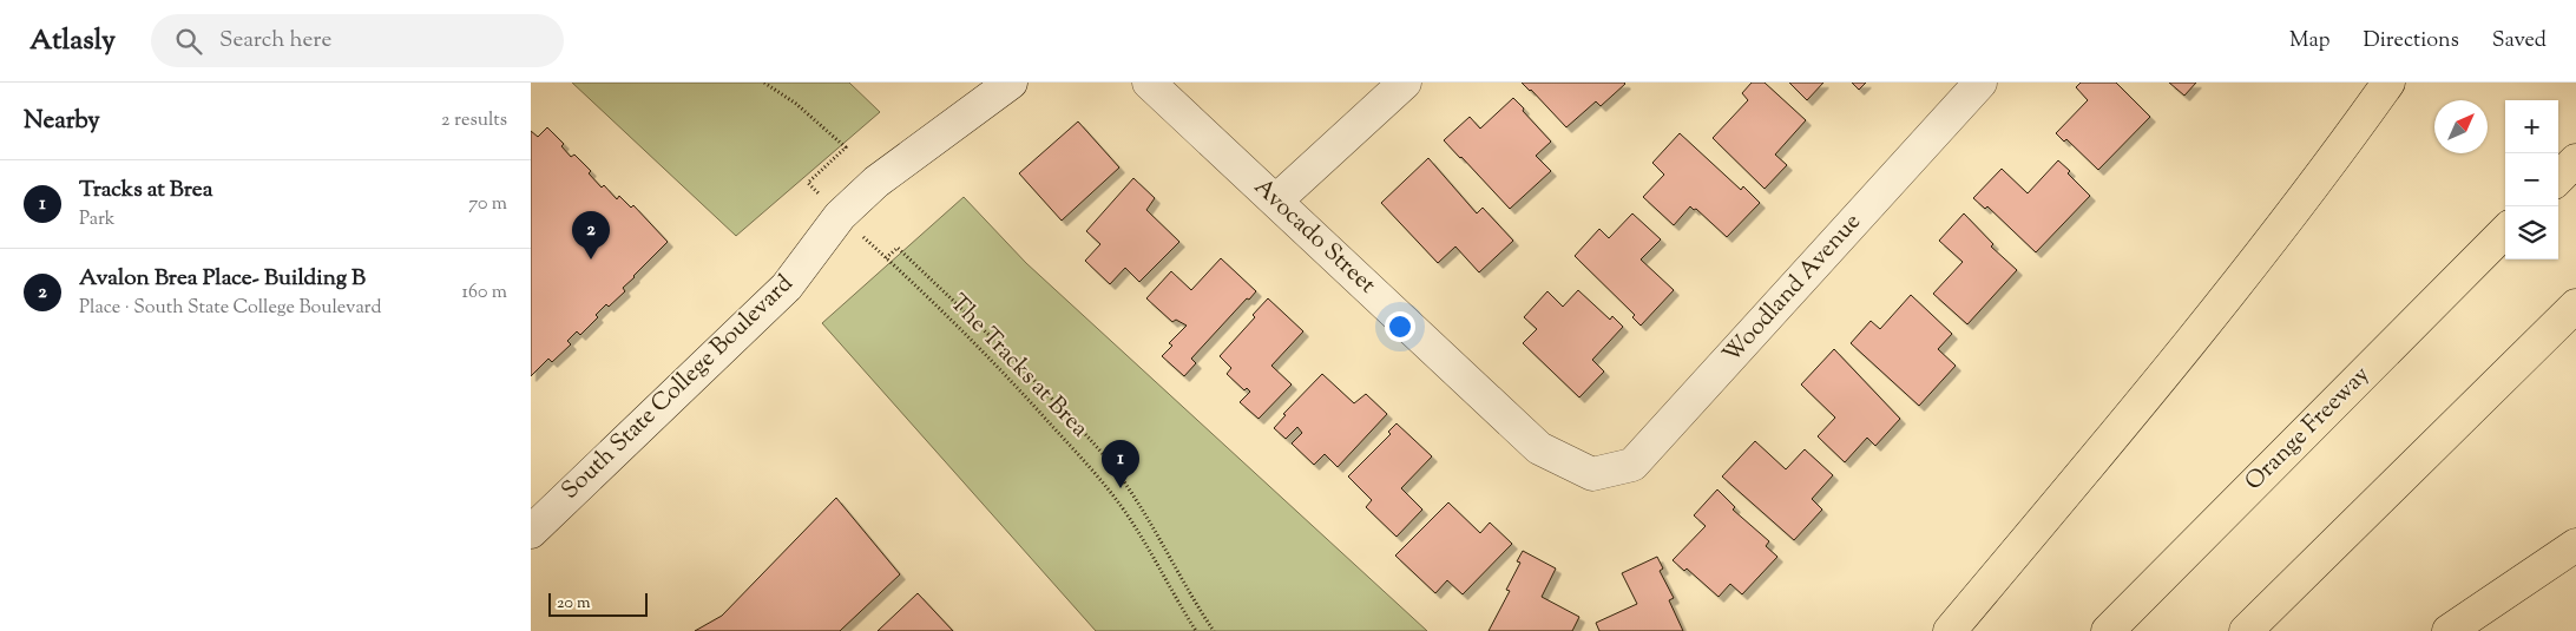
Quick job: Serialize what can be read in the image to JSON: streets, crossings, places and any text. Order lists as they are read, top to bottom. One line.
{"streets":{"highway":["Orange Freeway"],"street":["Avocado Street","Woodland Avenue","South State College Boulevard"],"path":["The Tracks at Brea"]},"crossings":[["Avocado Street","Woodland Avenue"]],"scale_bar":"20 m","north":"top right","page":{"header":"Atlasly","search":"Search here","nav":["Map","Directions","Saved"],"heading":["Nearby","2 results"],"map_buttons":["+","−"],"list":[{"mark":"1","name":"Tracks at Brea","note":"Park","value":"70 m"},{"mark":"2","name":"Avalon Brea Place- Building B","note":"Place · South State College Boulevard","value":"160 m"}],"pins":["2","1"],"scale":"20 m"}}
